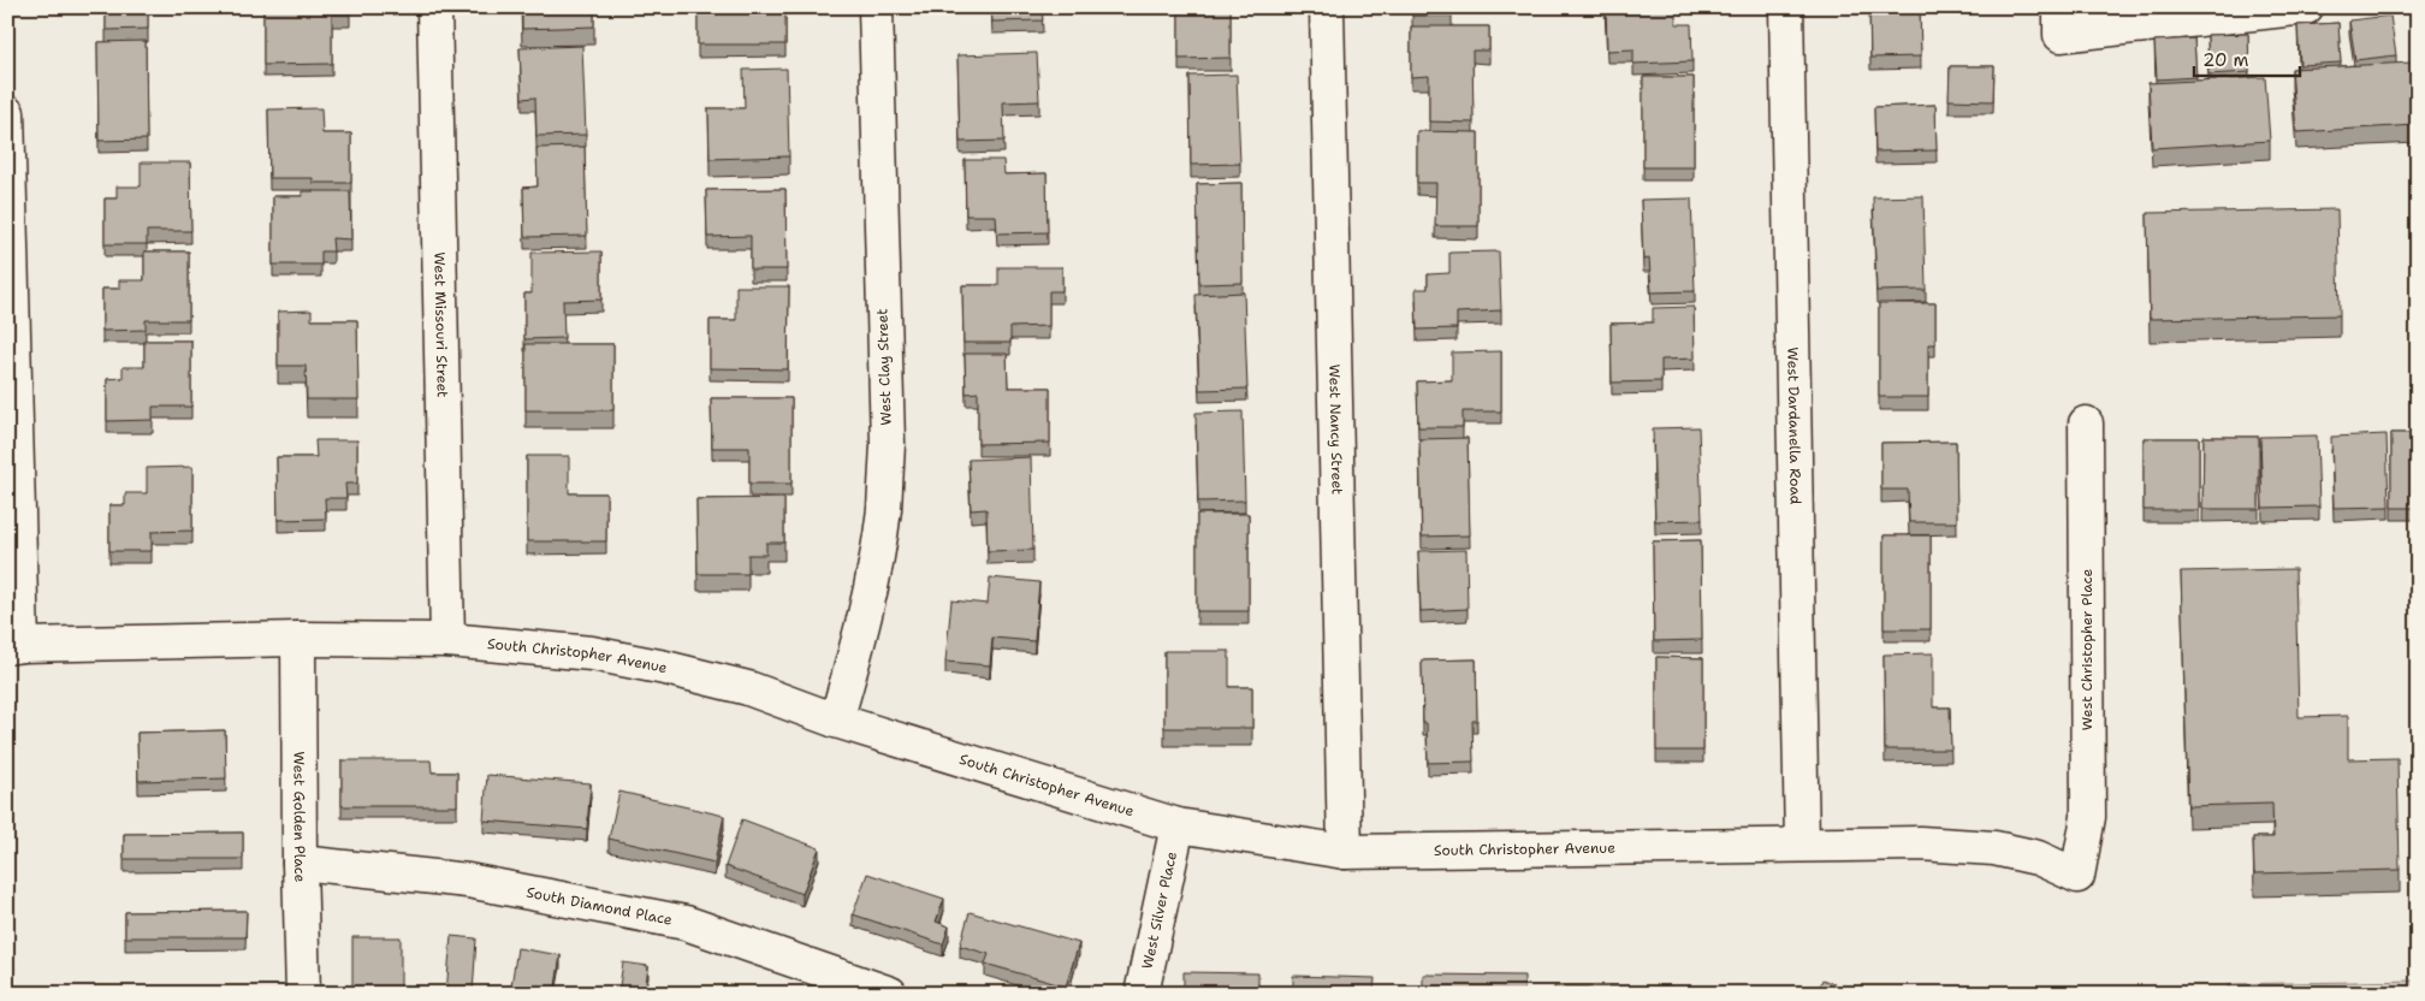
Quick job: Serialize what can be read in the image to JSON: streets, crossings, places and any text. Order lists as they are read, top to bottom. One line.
{"streets":{"street":["West Missouri Street","West Clay Street","West Dardanella Road","West Nancy Street","West Christopher Place","South Christopher Avenue","West Golden Place","South Diamond Place","West Silver Place"]},"crossings":[["West Missouri Street","South Christopher Avenue"],["West Clay Street","South Christopher Avenue"],["West Dardanella Road","South Christopher Avenue"],["West Nancy Street","South Christopher Avenue"],["West Christopher Place","South Christopher Avenue"],["South Christopher Avenue","West Golden Place"],["South Christopher Avenue","West Silver Place"],["West Golden Place","South Diamond Place"]],"scale_bar":"20 m"}
